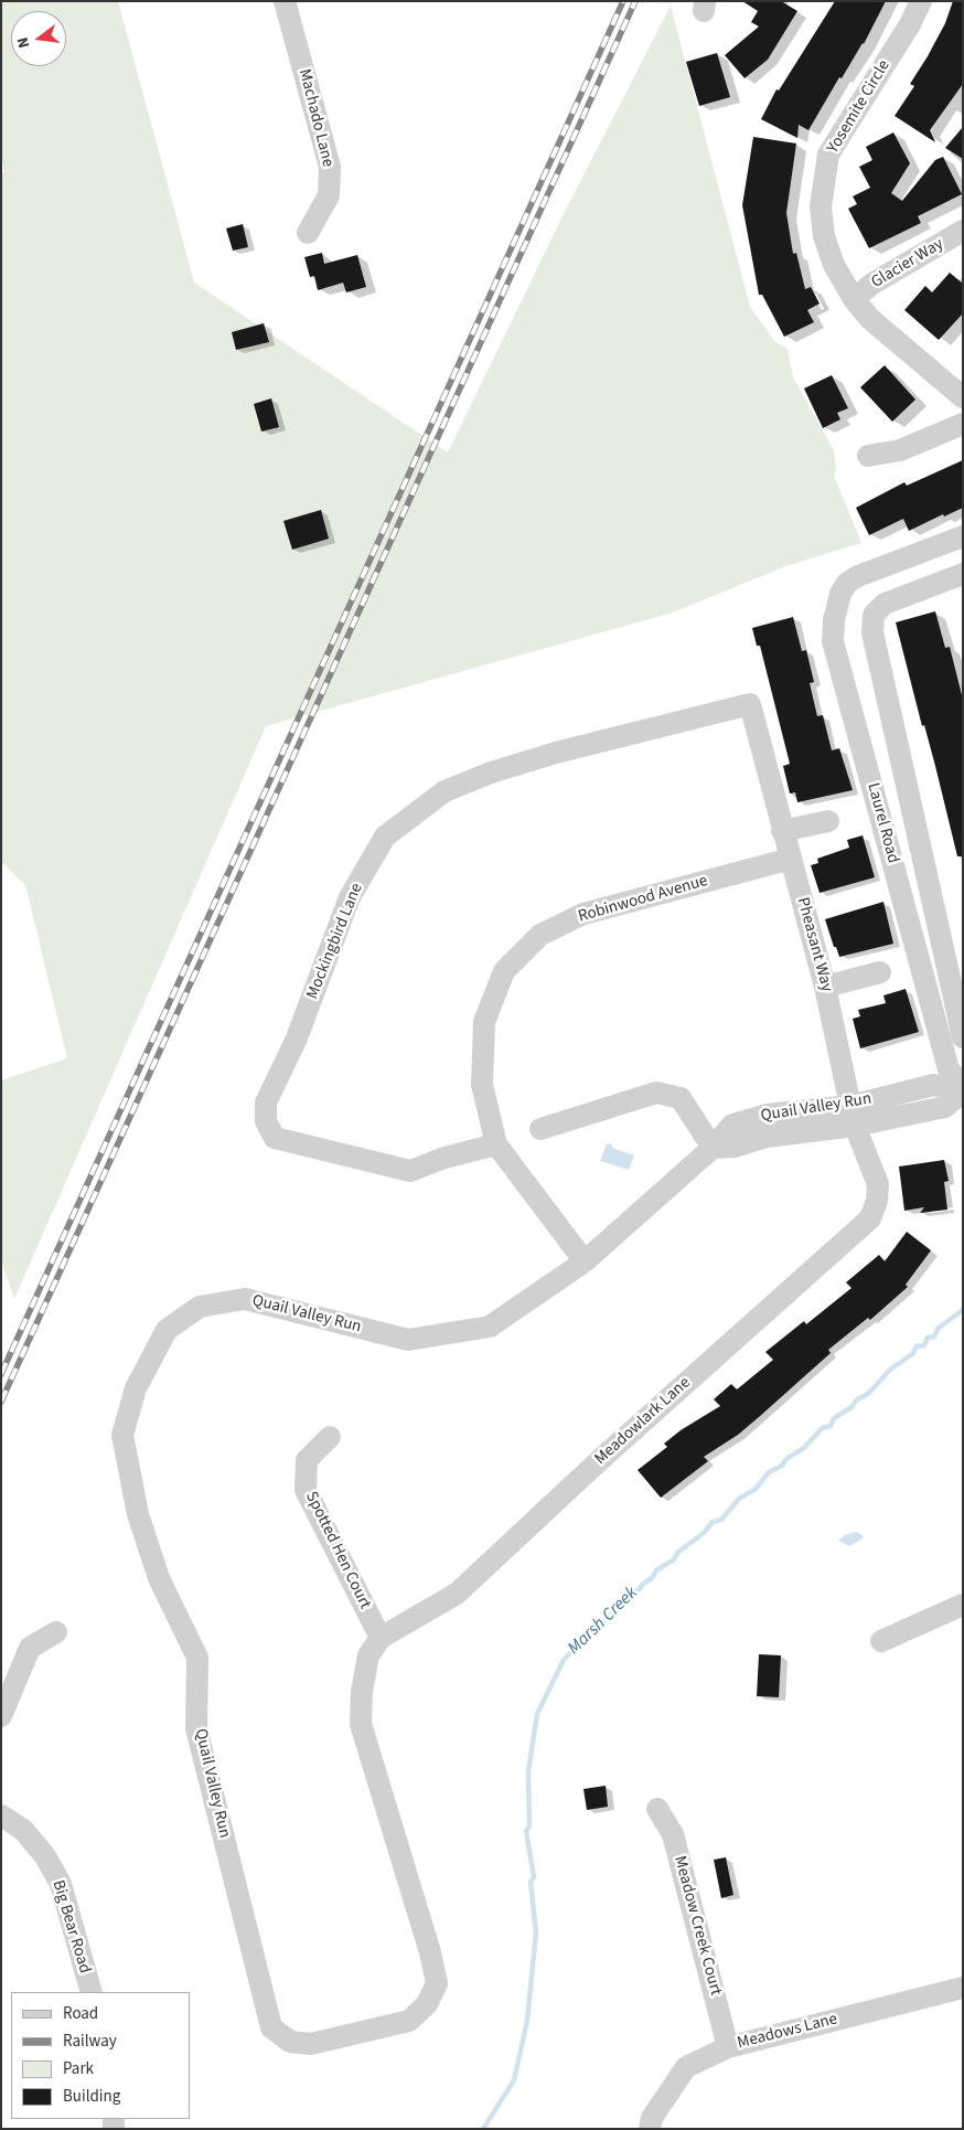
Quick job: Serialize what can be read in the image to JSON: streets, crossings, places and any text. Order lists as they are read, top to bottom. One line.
{"streets":{"street":["Yosemite Circle","Machado Lane","Glacier Way","Laurel Road","Robinwood Avenue","Mockingbird Lane","Pheasant Way","Quail Valley Run","Meadowlark Lane","Spotted Hen Court","Meadow Creek Court","Big Bear Road","Meadows Lane"]},"crossings":[["Yosemite Circle","Glacier Way"],["Laurel Road","Quail Valley Run"],["Robinwood Avenue","Mockingbird Lane"],["Robinwood Avenue","Pheasant Way"],["Robinwood Avenue","Quail Valley Run"],["Mockingbird Lane","Pheasant Way"],["Pheasant Way","Quail Valley Run"],["Pheasant Way","Meadowlark Lane"],["Quail Valley Run","Meadowlark Lane"],["Quail Valley Run","Spotted Hen Court"],["Meadowlark Lane","Spotted Hen Court"],["Meadow Creek Court","Meadows Lane"]],"water":["Marsh Creek"],"legend":["Road","Railway","Park","Building"],"north":"left"}
